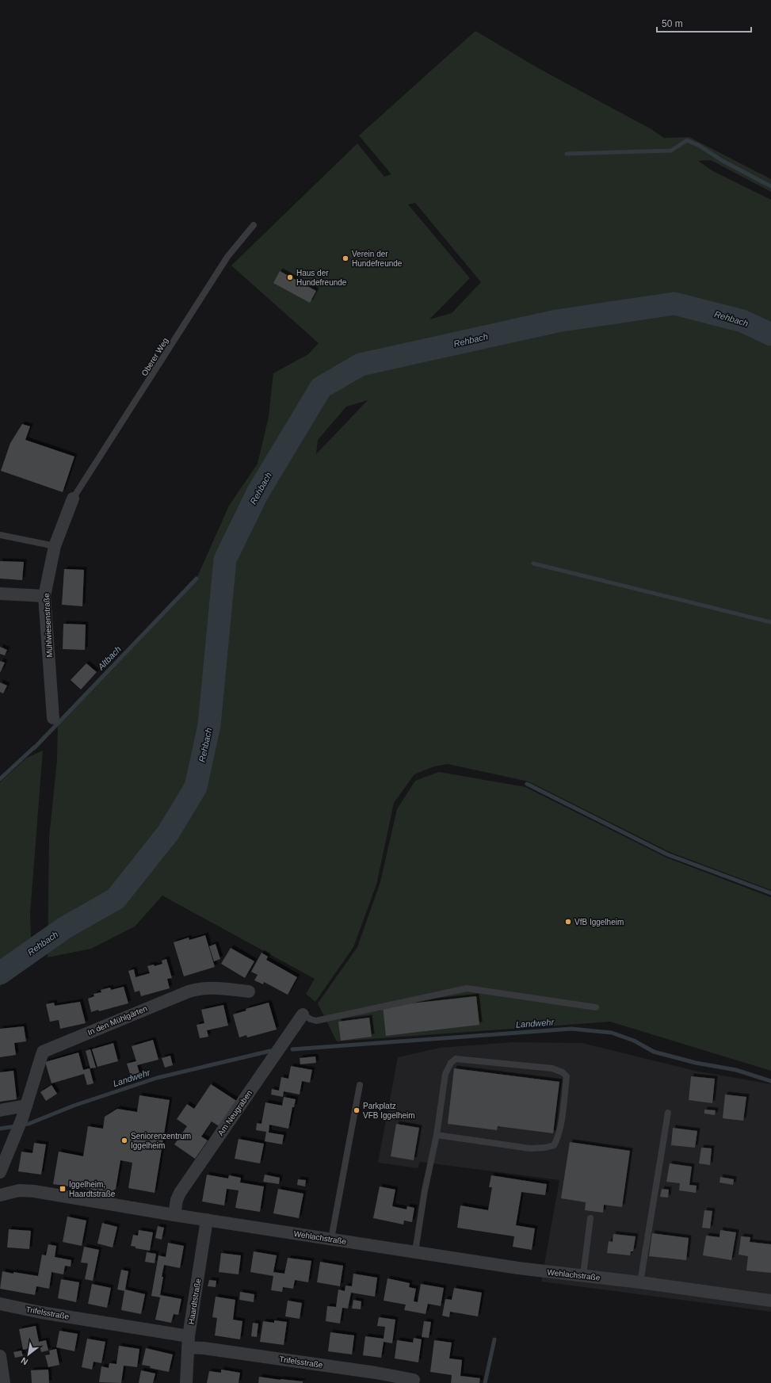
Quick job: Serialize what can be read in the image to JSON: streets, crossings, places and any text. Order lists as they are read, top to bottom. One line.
{"streets":{"street":["Mühlwiesenstraße","In den Mühlgärten","Am Neugraben","Wehlachstraße","Haardtstraße","Trifelsstraße"],"lane":["Oberer Weg"]},"crossings":[["Oberer Weg","Mühlwiesenstraße"],["Am Neugraben","Wehlachstraße"],["Wehlachstraße","Haardtstraße"],["Haardtstraße","Trifelsstraße"]],"water":["Rehbach","Altbach","Landwehr"],"places":{"other":["Verein der Hundefreunde","Haus der Hundefreunde","VfB Iggelheim","Parkplatz VFB Iggelheim","Seniorenzentrum Iggelheim"],"transit":["Iggelheim, Haardtstraße"]},"scale_bar":"50 m","north":"bottom left"}
